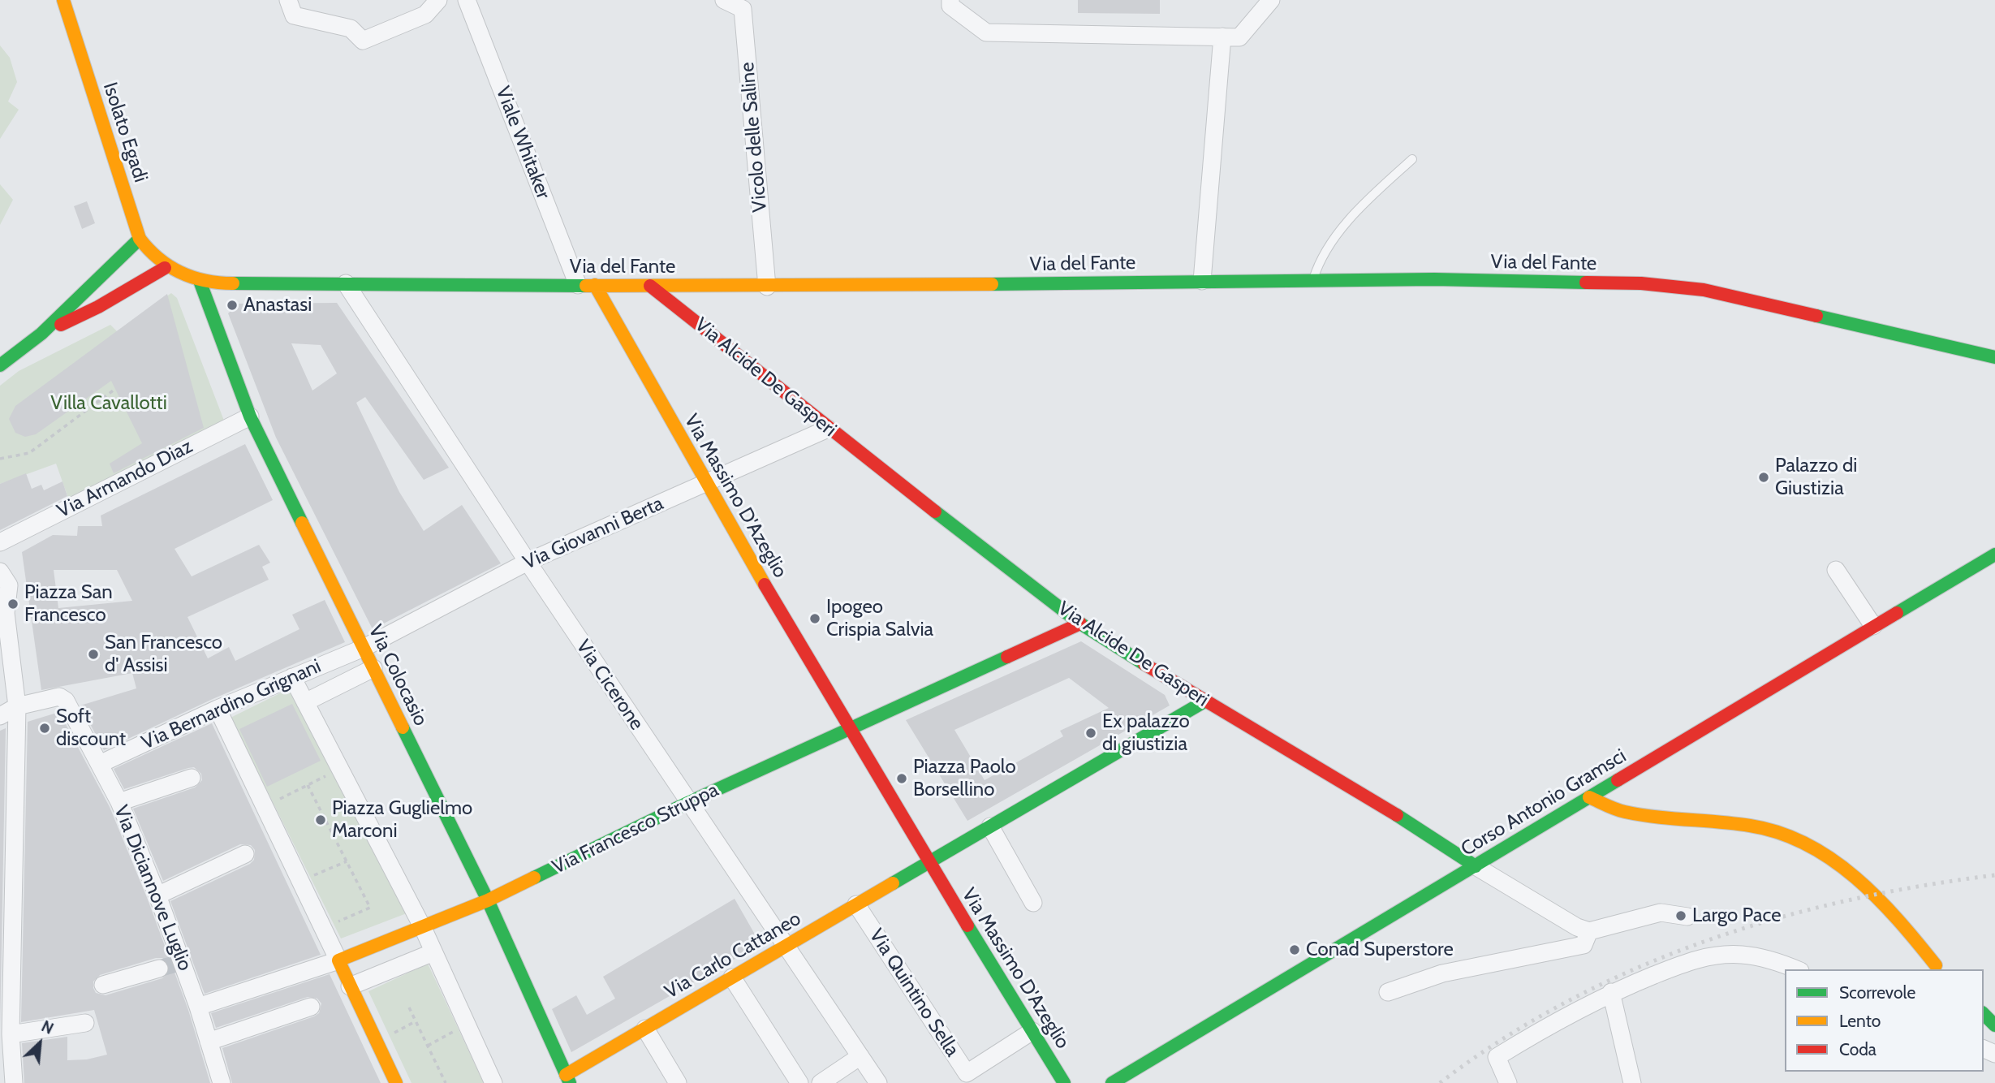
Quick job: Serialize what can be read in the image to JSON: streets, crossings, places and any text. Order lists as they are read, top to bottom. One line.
{"streets":{"street":["Isolato Egadi","Vicolo delle Saline","Viale Whitaker","Via del Fante","Via Alcide De Gasperi","Via Armando Diaz","Via Massimo D'Azeglio","Via Giovanni Berta","Via Colocasio","Via Cicerone","Via Bernardino Grignani","Corso Antonio Gramsci","Via Francesco Struppa","Via Diciannove Luglio","Via Carlo Cattaneo","Via Quintino Sella"]},"crossings":[["Isolato Egadi","Via del Fante"],["Vicolo delle Saline","Via del Fante"],["Viale Whitaker","Via del Fante"],["Viale Whitaker","Via Massimo D'Azeglio"],["Via del Fante","Via Alcide De Gasperi"],["Via del Fante","Via Massimo D'Azeglio"],["Via del Fante","Via Colocasio"],["Via del Fante","Via Cicerone"],["Via Alcide De Gasperi","Via Giovanni Berta"],["Via Alcide De Gasperi","Corso Antonio Gramsci"],["Via Alcide De Gasperi","Via Francesco Struppa"],["Via Armando Diaz","Via Colocasio"],["Via Massimo D'Azeglio","Via Giovanni Berta"],["Via Massimo D'Azeglio","Via Francesco Struppa"],["Via Massimo D'Azeglio","Via Carlo Cattaneo"],["Via Massimo D'Azeglio","Via Quintino Sella"],["Via Giovanni Berta","Via Colocasio"],["Via Giovanni Berta","Via Cicerone"],["Via Giovanni Berta","Via Bernardino Grignani"],["Via Colocasio","Via Bernardino Grignani"],["Via Colocasio","Via Francesco Struppa"],["Via Colocasio","Via Carlo Cattaneo"],["Via Cicerone","Via Francesco Struppa"],["Via Cicerone","Via Carlo Cattaneo"],["Via Bernardino Grignani","Via Diciannove Luglio"],["Via Carlo Cattaneo","Via Quintino Sella"]],"parks":["Villa Cavallotti"],"places":["Anastasi","Palazzo di Giustizia","Piazza San Francesco","Ipogeo Crispia Salvia","San Francesco d' Assisi","Soft discount","Ex palazzo di giustizia","Piazza Paolo Borsellino","Piazza Guglielmo Marconi","Largo Pace","Conad Superstore"],"legend":["Scorrevole","Lento","Coda"],"north":"top right"}
